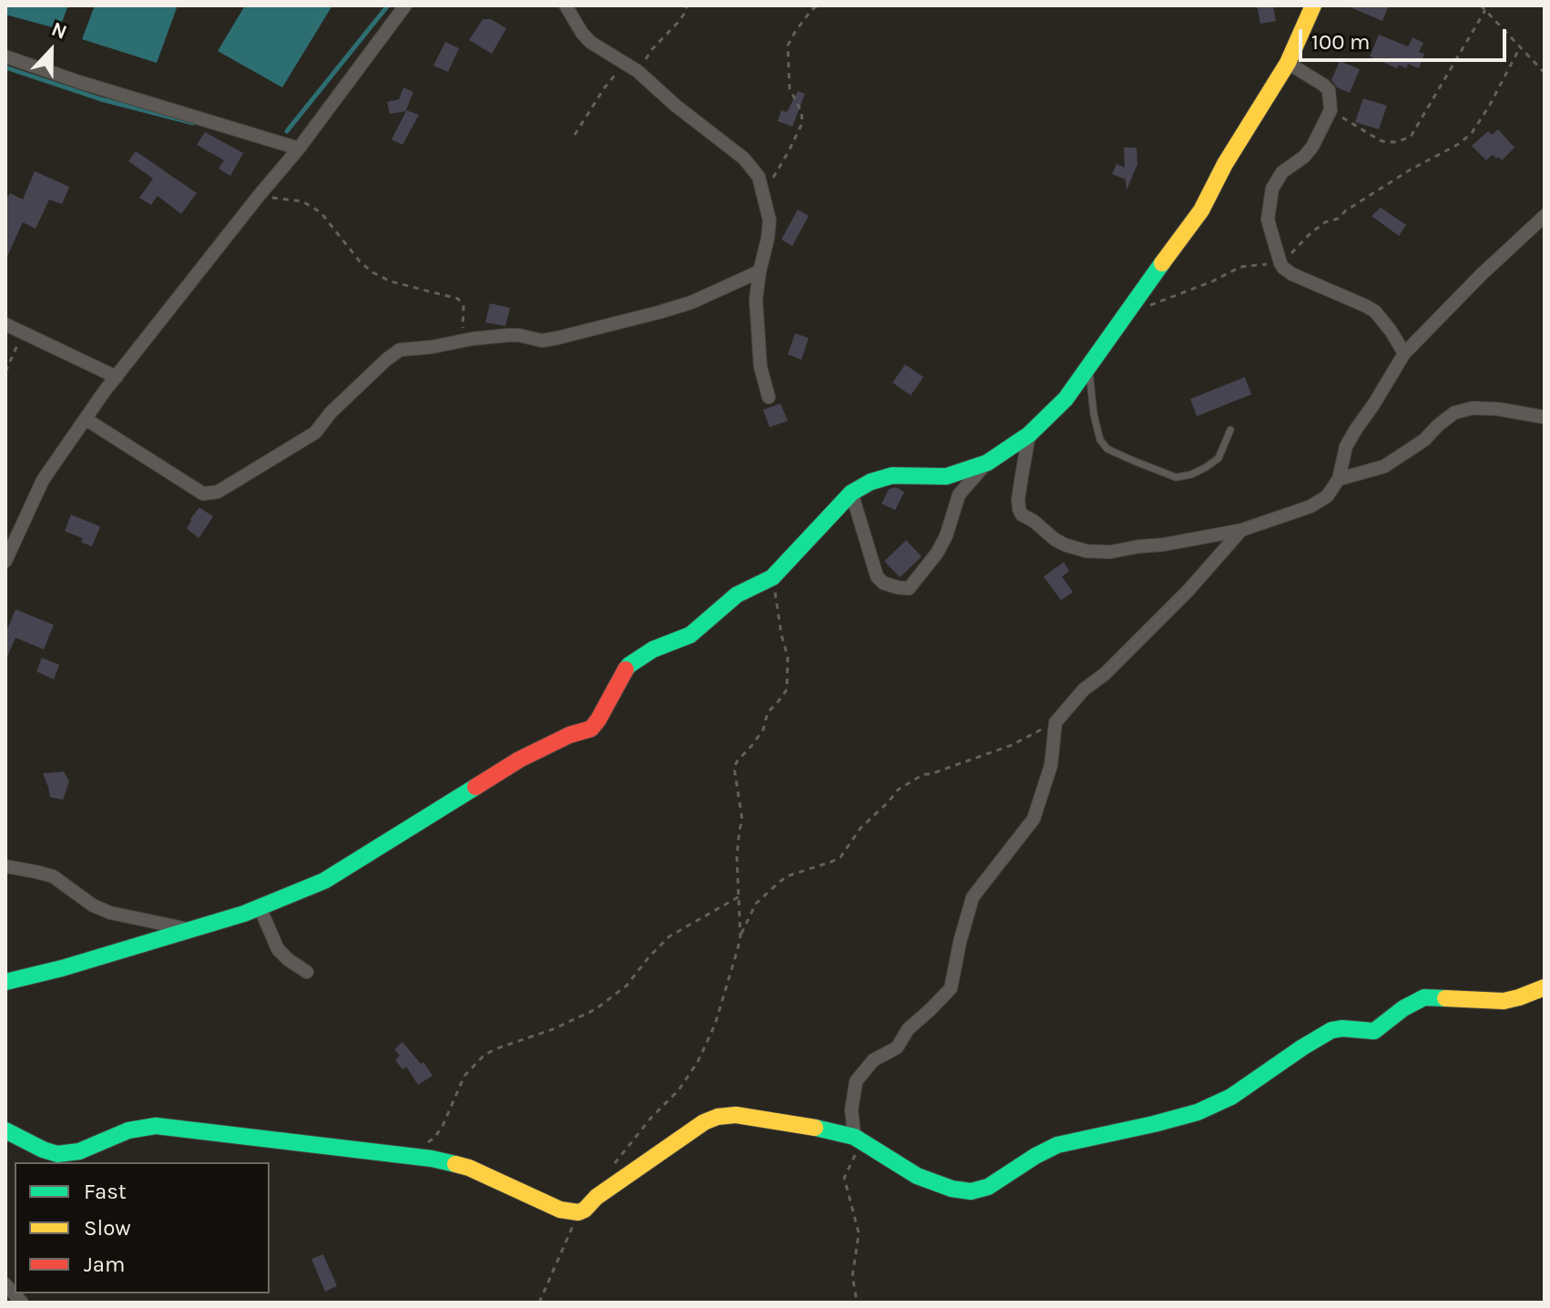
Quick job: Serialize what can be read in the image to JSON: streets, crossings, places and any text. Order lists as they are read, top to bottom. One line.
{"legend":["Fast","Slow","Jam"],"scale_bar":"100 m","north":"top"}
